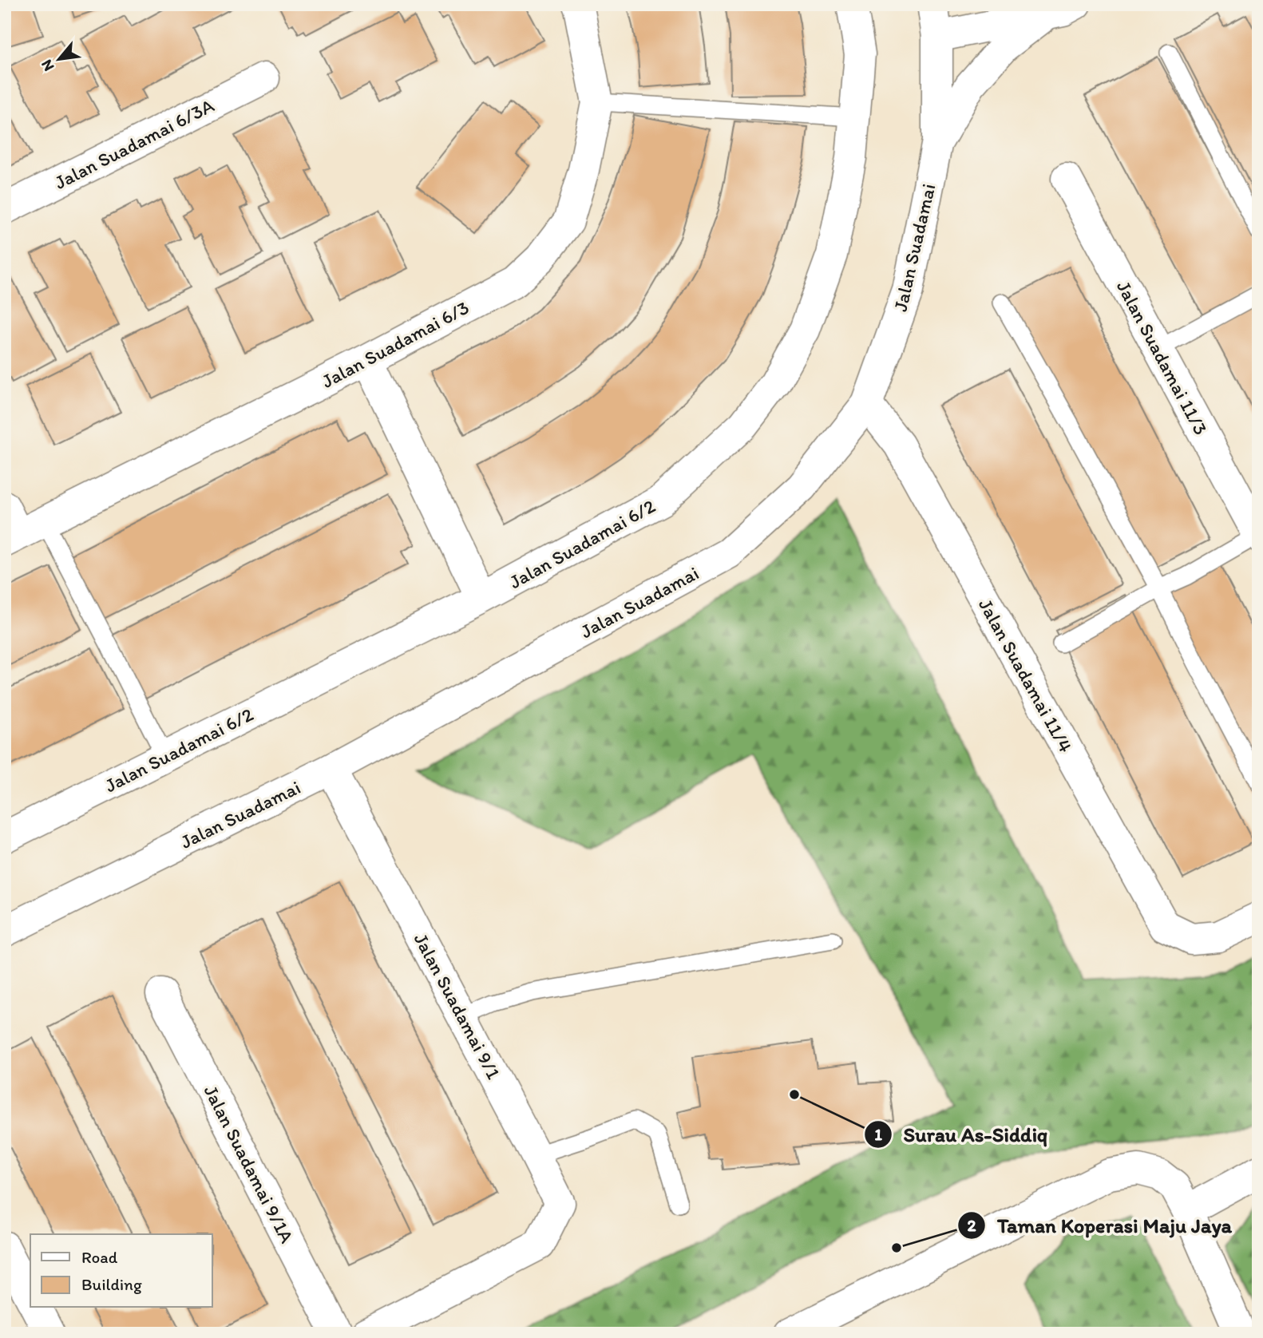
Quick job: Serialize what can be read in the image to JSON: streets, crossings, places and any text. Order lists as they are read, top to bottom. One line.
{"streets":{"street":["Jalan Suadamai 6/3A","Jalan Suadamai","Jalan Suadamai 6/3","Jalan Suadamai 11/3","Jalan Suadamai 6/2","Jalan Suadamai 11/4","Jalan Suadamai 9/1","Jalan Suadamai 9/1A"]},"crossings":[["Jalan Suadamai","Jalan Suadamai 11/4"],["Jalan Suadamai","Jalan Suadamai 9/1"]],"places":["Surau As-Siddiq","Taman Koperasi Maju Jaya"],"legend":["Road","Building"],"north":"bottom left"}
